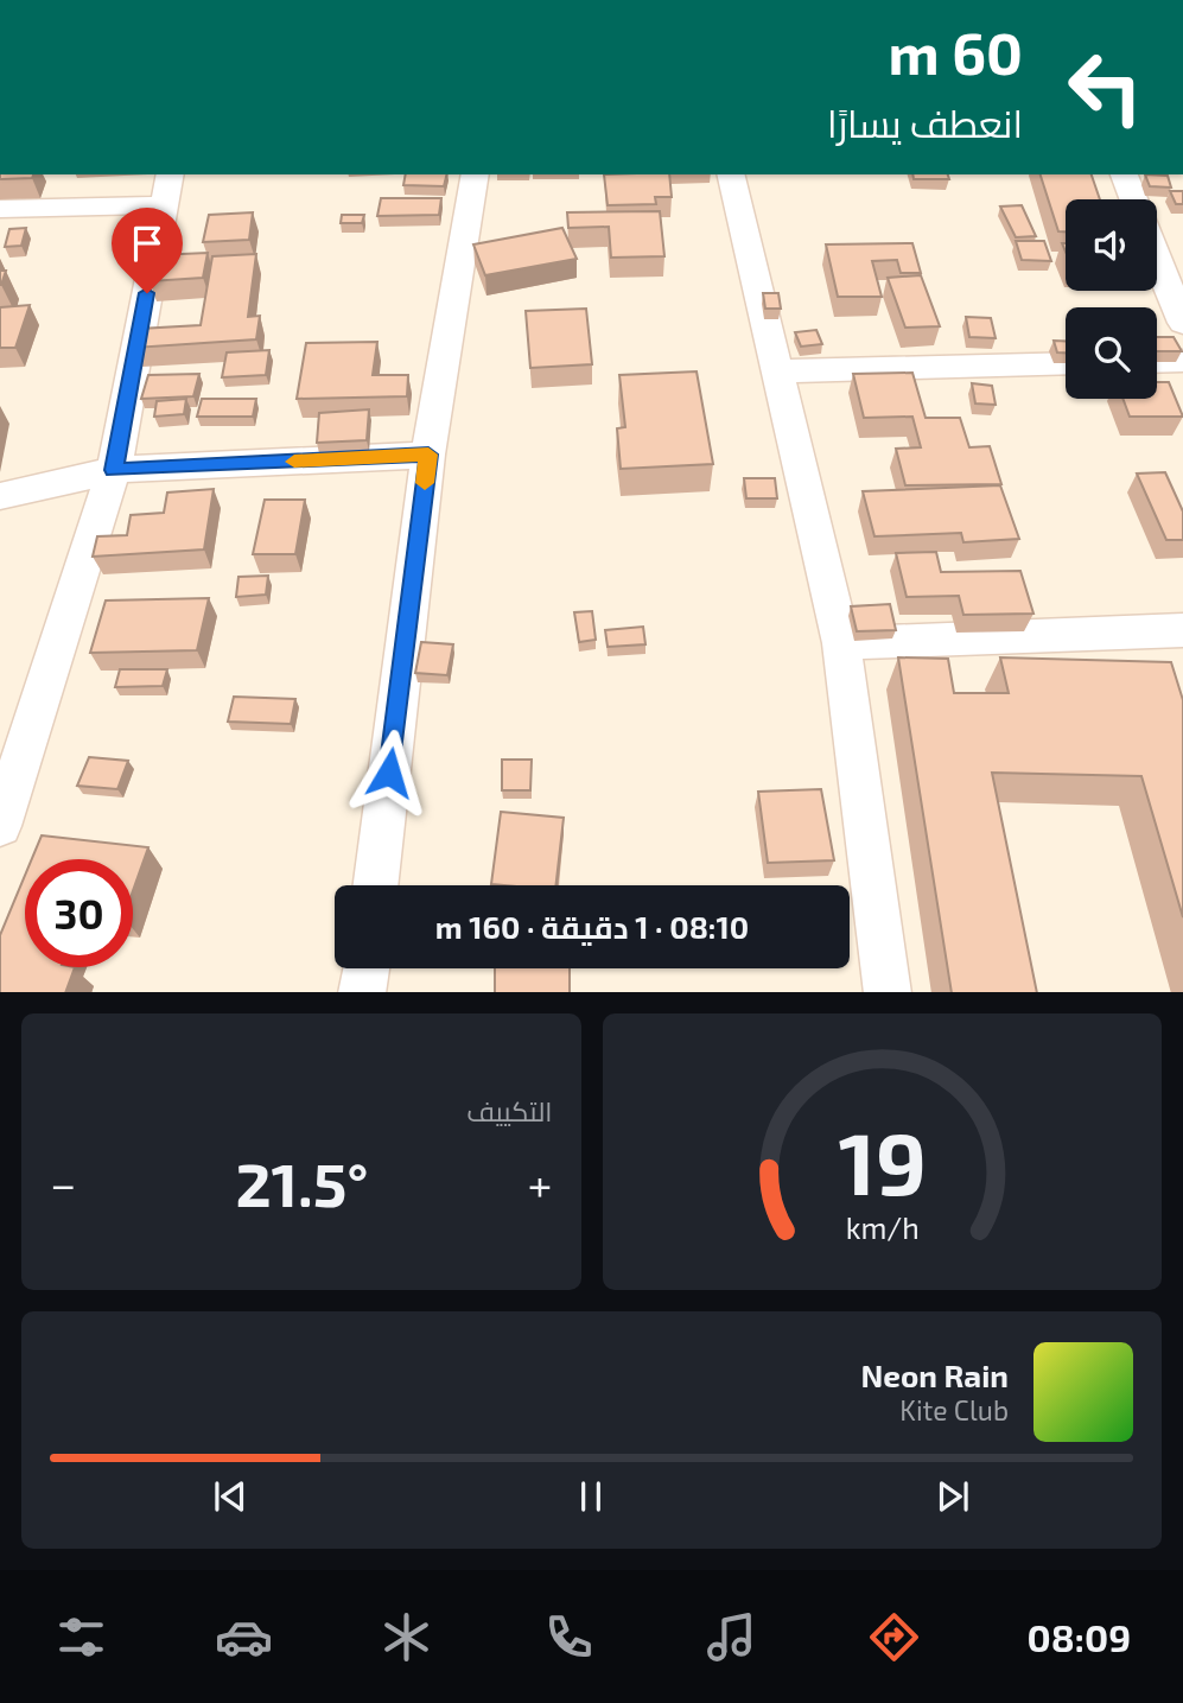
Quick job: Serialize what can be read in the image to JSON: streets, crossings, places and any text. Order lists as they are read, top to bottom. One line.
{"page":{"turn":["60 m","انعطف يسارًا"],"limit":"30","trip":"08:10 · 1 دقيقة · 160 m","tile":"التكييف","heat":["−","21.5°","+"],"song":["Neon Rain","Kite Club"],"tabs":"08:09","gauge":["19","km/h"]}}
